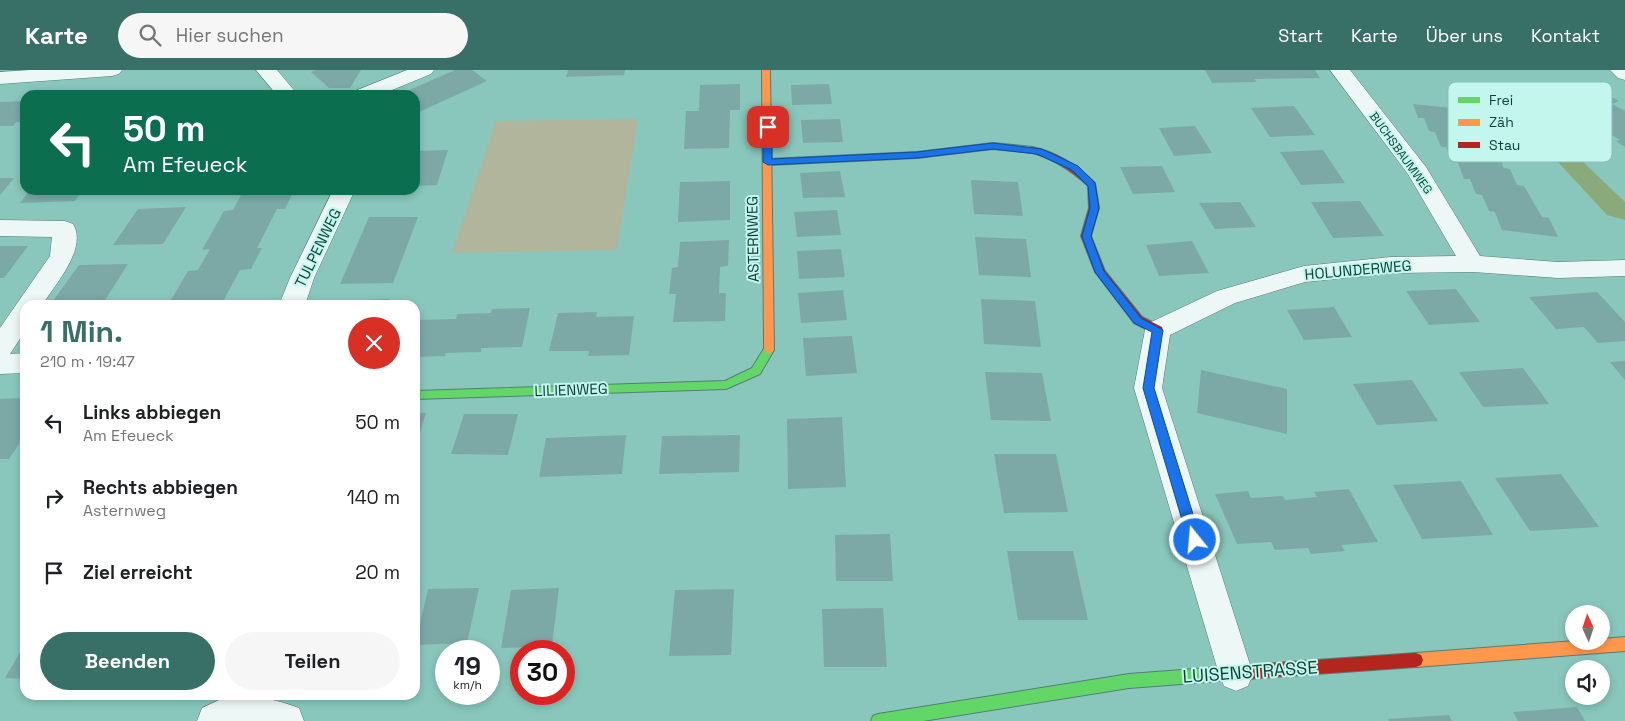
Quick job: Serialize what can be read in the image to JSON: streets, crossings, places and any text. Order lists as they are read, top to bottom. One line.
{"streets":{"street":["BUCHSBAUMWEG","ASTERNWEG","TULPENWEG","HOLUNDERWEG","LILIENWEG","LUISENSTRASSE"]},"crossings":[["BUCHSBAUMWEG","HOLUNDERWEG"],["ASTERNWEG","LILIENWEG"]],"legend":["Frei","Zäh","Stau"],"north":"top","page":{"header":"Karte","search":"Hier suchen","nav":["Start","Karte","Über uns","Kontakt"],"turn":["50 m","Am Efeueck"],"heading":["1 Min.","210 m · 19:47"],"list":[{"name":"Links abbiegen","note":"Am Efeueck","value":"50 m"},{"name":"Rechts abbiegen","note":"Asternweg","value":"140 m"},{"name":"Ziel erreicht","value":"20 m"}],"buttons":["Beenden","Teilen"],"speed":"19 km/h","limit":"30"}}
